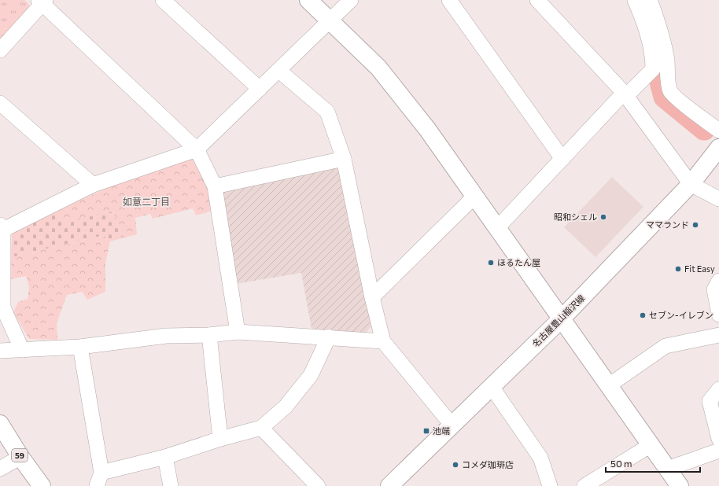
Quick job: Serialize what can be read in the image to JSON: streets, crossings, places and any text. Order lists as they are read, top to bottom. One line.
{"streets":{"street":["名古屋豊山稲沢線","59"]},"districts":["如意二丁目"],"places":{"other":["昭和シェル","ママランド","ほるたん屋","Fit Easy","セブン-イレブン","コメダ珈琲店"],"transit":["池端"]},"scale_bar":"50 m"}
